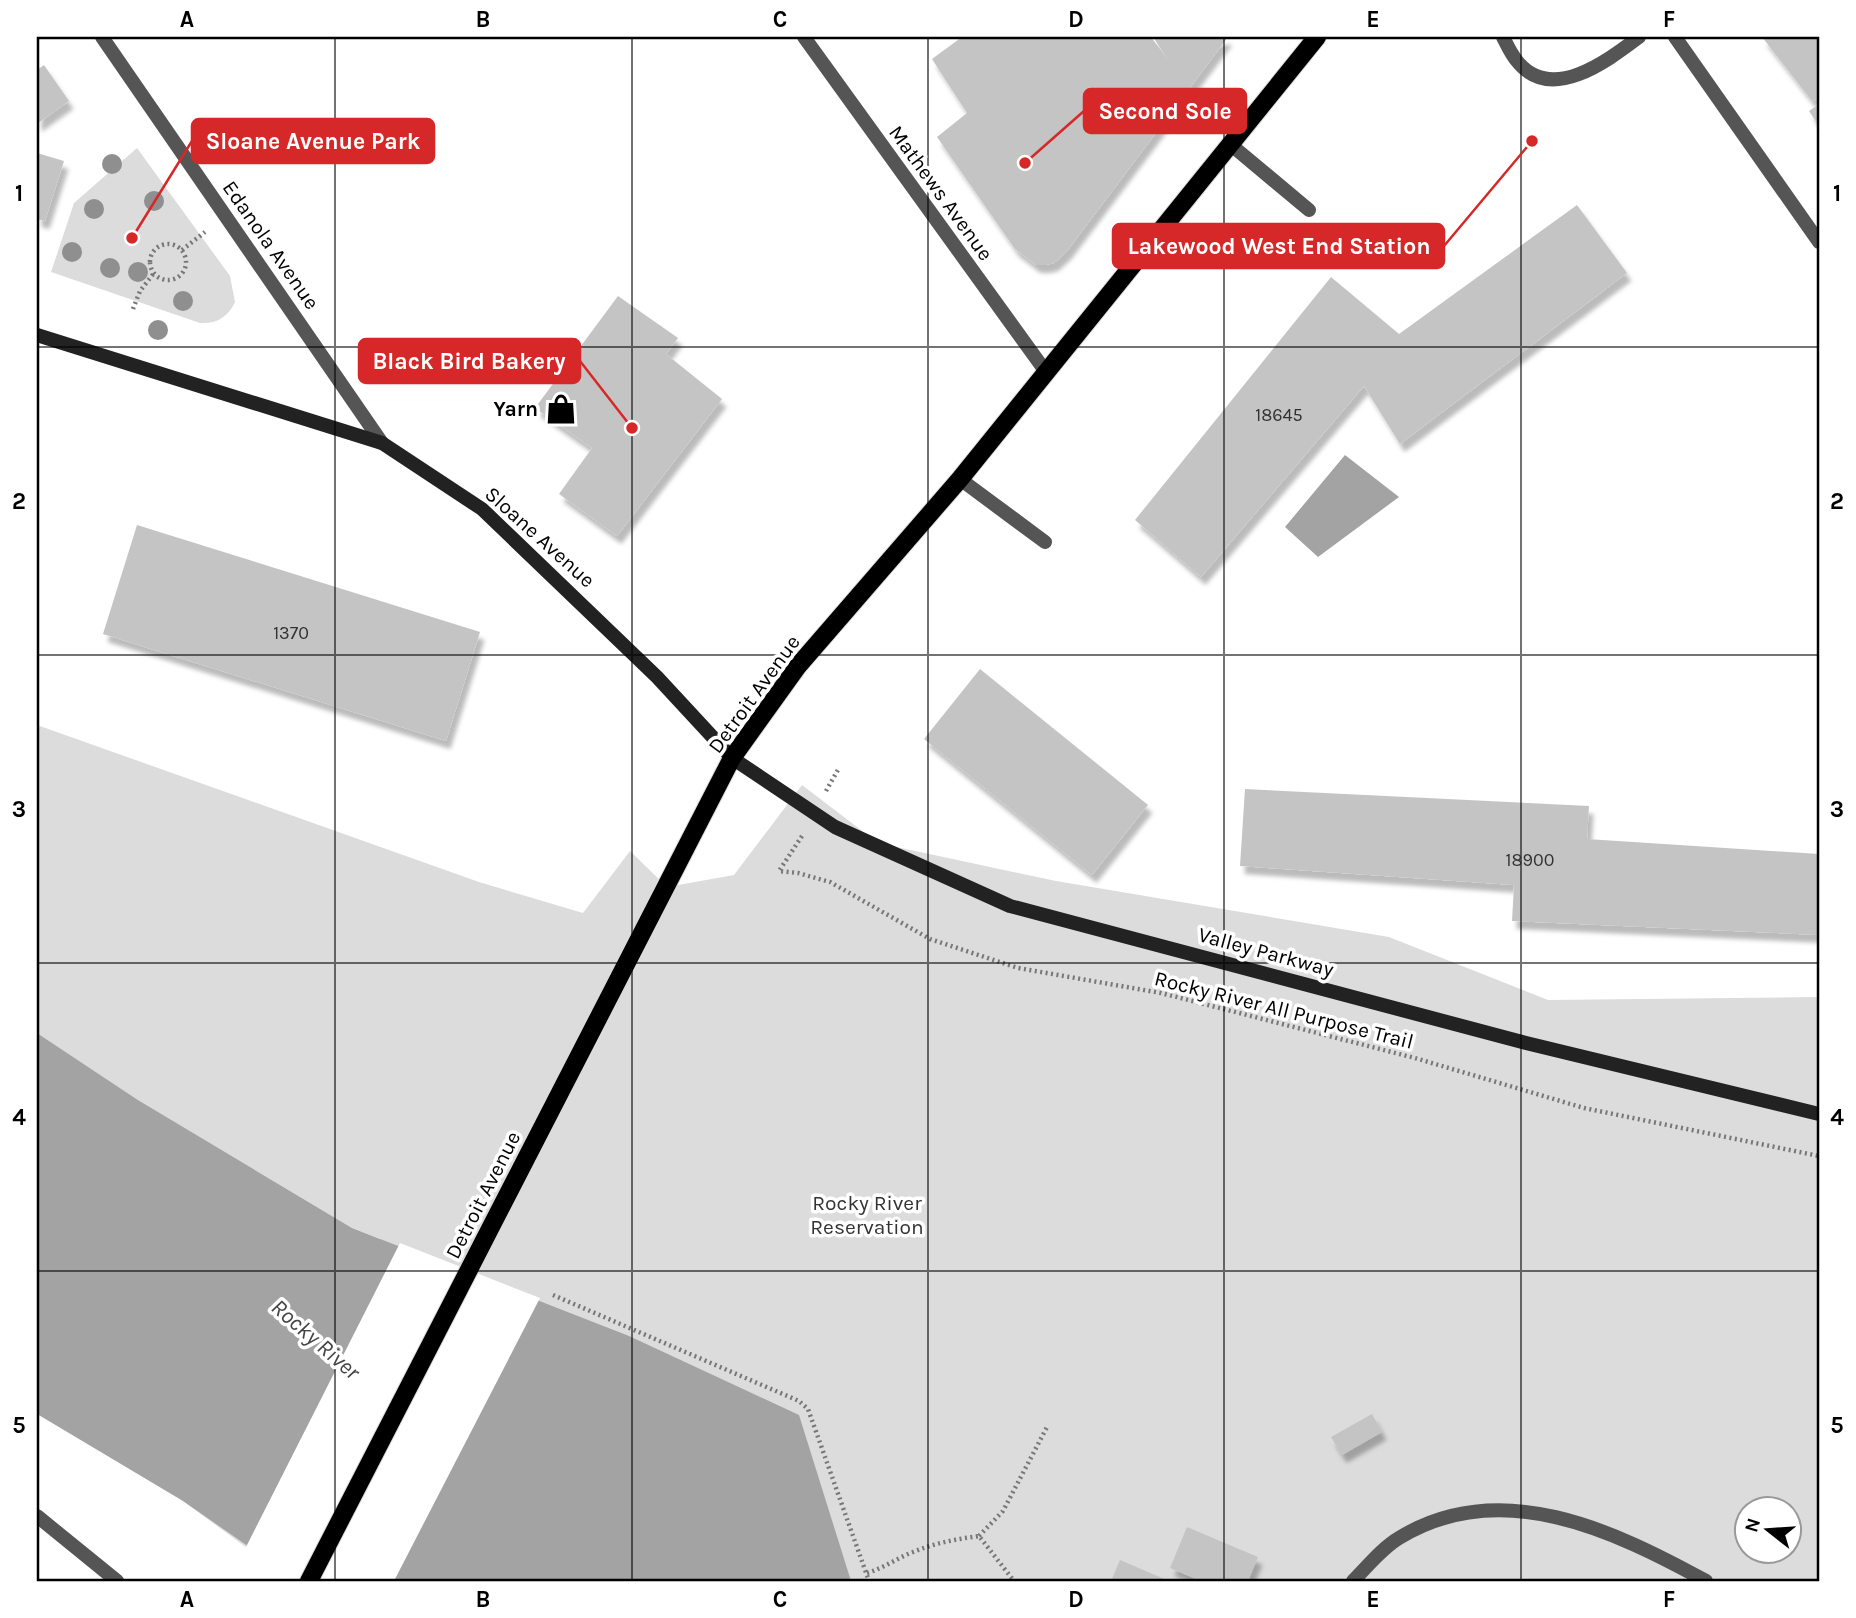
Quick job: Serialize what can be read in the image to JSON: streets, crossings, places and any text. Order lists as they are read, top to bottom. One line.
{"streets":{"main road":["Detroit Avenue"],"street":["Mathews Avenue","Edanola Avenue","Sloane Avenue","Valley Parkway"],"path":["Rocky River All Purpose Trail"]},"crossings":[["Mathews Avenue","Detroit Avenue"],["Edanola Avenue","Sloane Avenue"],["Sloane Avenue","Detroit Avenue"],["Sloane Avenue","Valley Parkway"],["Detroit Avenue","Valley Parkway"]],"water":["Rocky River"],"parks":["Rocky River Reservation"],"places":{"other":["Lakewood West End Station","Second Sole","Sloane Avenue Park","Black Bird Bakery"],"shop":["Yarn"]},"house_numbers":["18645","1370","18900"],"north":"left","grid":{"columns":["A","B","C","D","E","F"],"rows":["1","2","3","4","5"]}}
